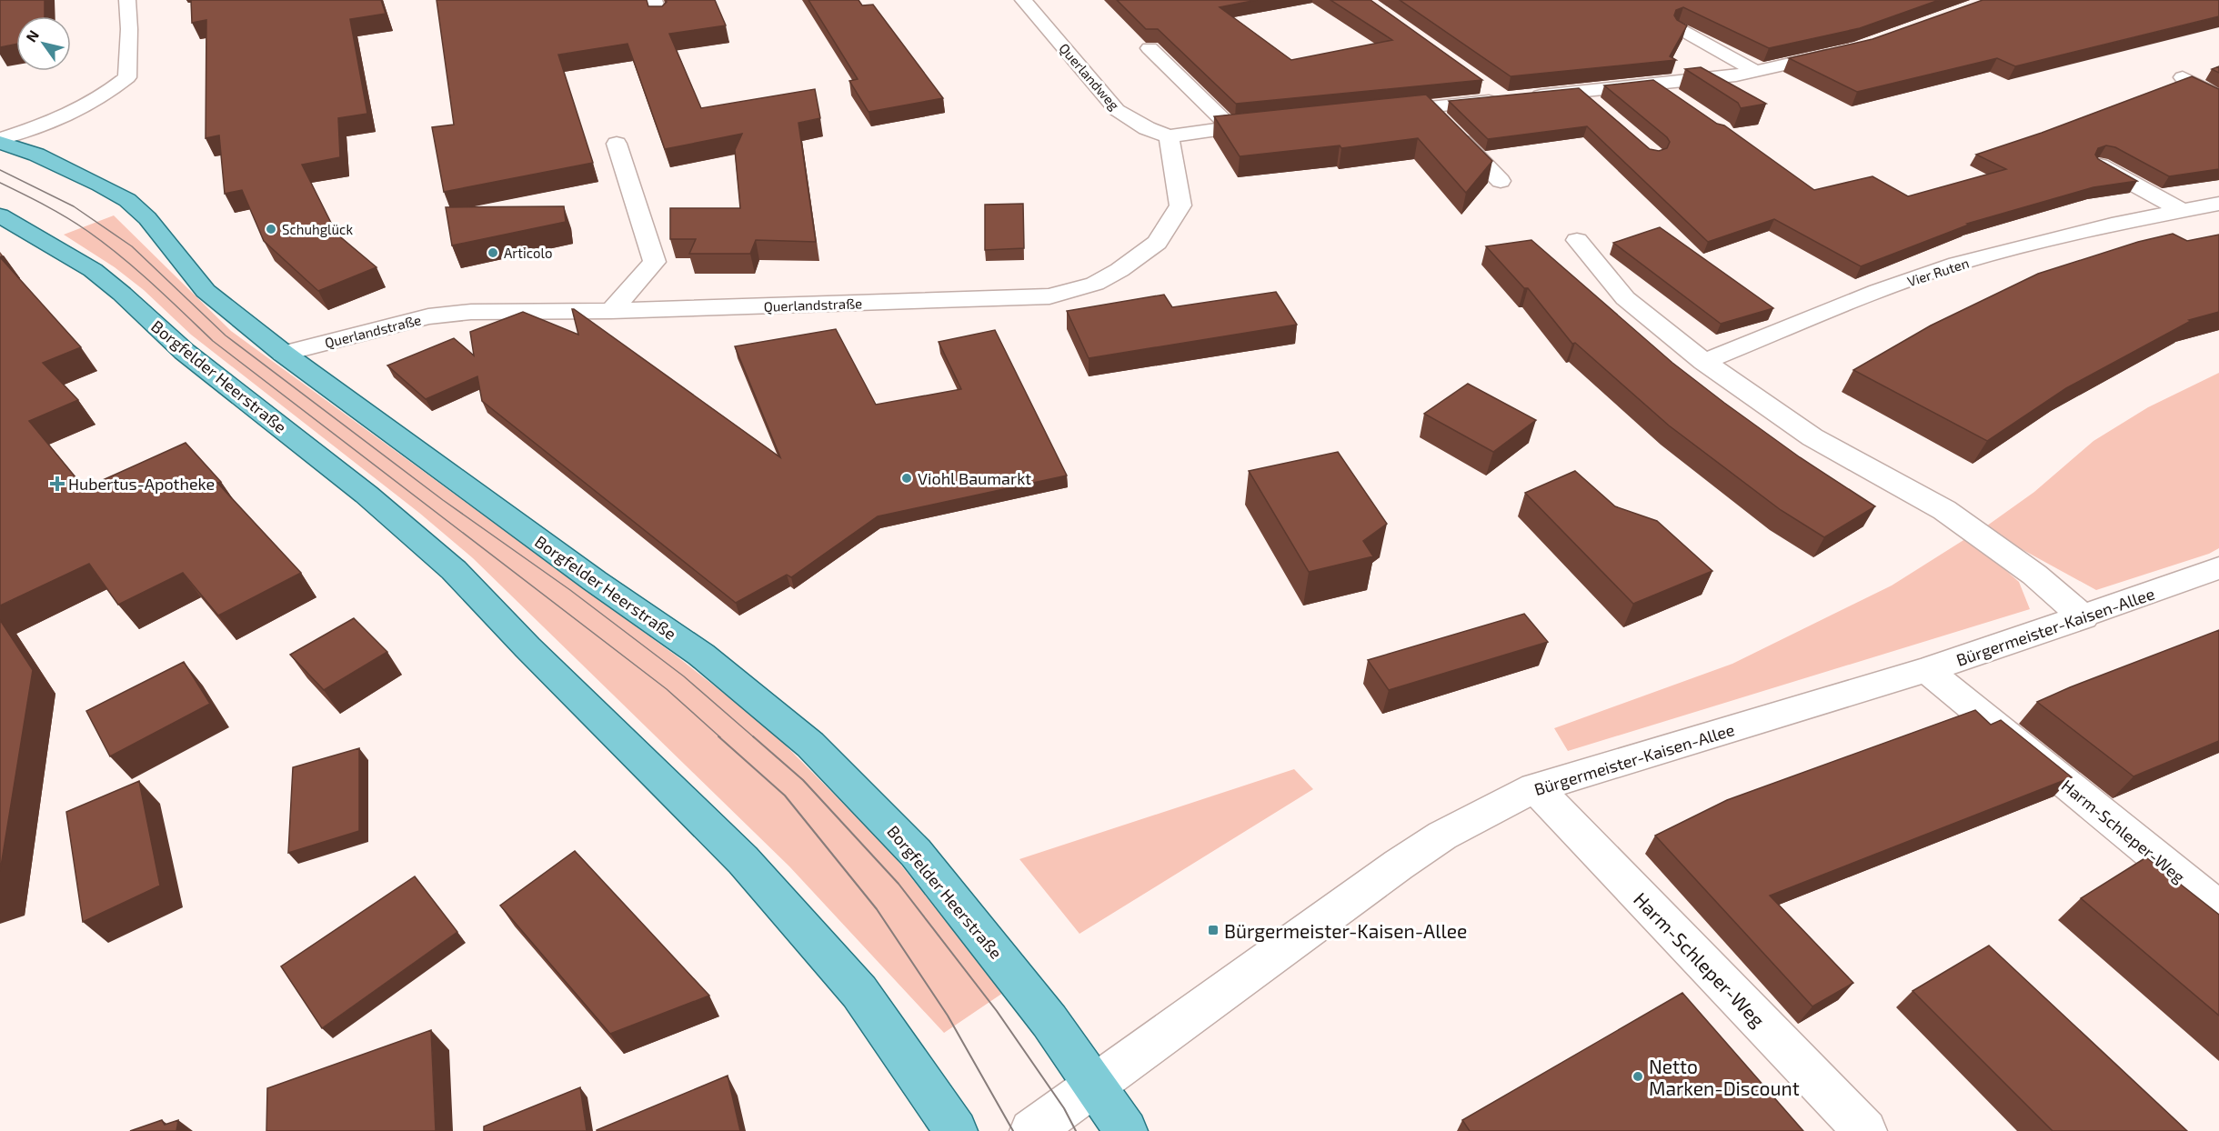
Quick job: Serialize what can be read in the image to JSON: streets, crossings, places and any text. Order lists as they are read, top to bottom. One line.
{"streets":{"main road":["Borgfelder Heerstraße"],"street":["Querlandweg","Vier Ruten","Querlandstraße","Bürgermeister-Kaisen-Allee","Harm-Schleper-Weg"]},"crossings":[["Querlandweg","Querlandstraße"],["Querlandstraße","Borgfelder Heerstraße"],["Borgfelder Heerstraße","Bürgermeister-Kaisen-Allee"],["Bürgermeister-Kaisen-Allee","Harm-Schleper-Weg"]],"places":{"other":["Schuhglück","Articolo","Viohl Baumarkt","Netto Marken-Discount"],"health":["Hubertus-Apotheke"],"transit":["Bürgermeister-Kaisen-Allee"]},"north":"top left"}
